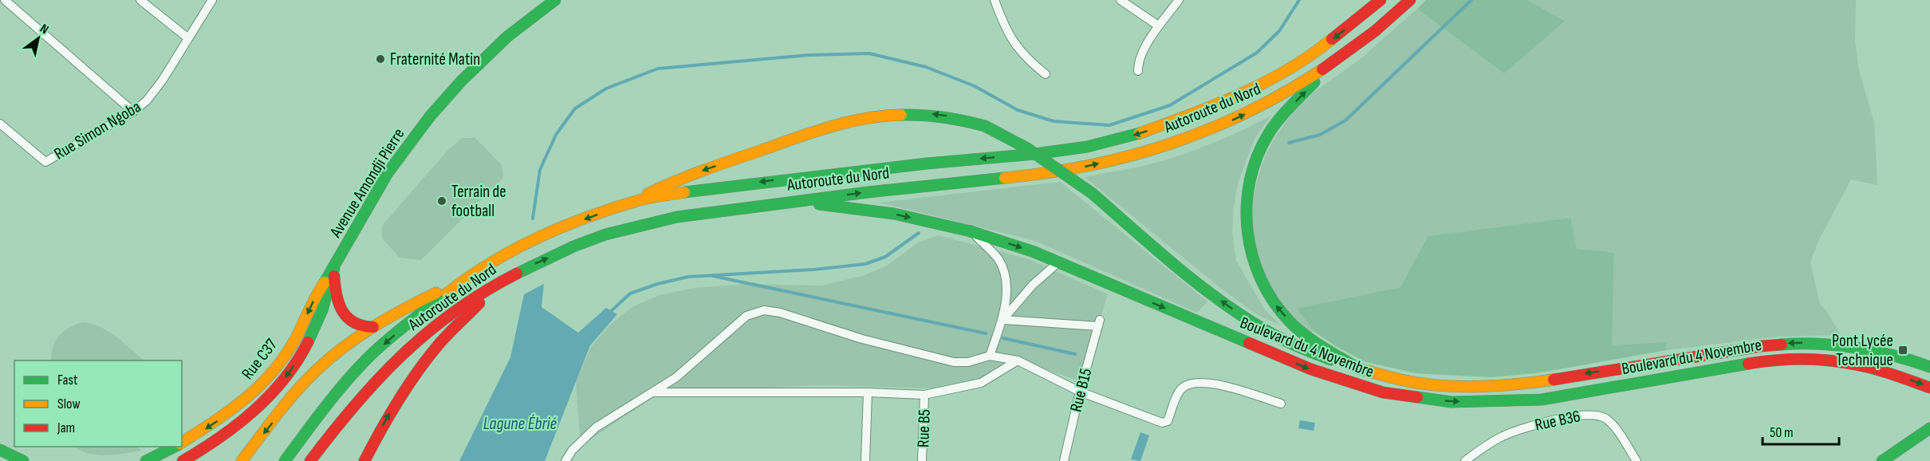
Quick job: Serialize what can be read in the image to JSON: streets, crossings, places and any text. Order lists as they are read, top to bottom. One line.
{"streets":{"main road":["Autoroute du Nord","Avenue Amondji Pierre","Boulevard du 4 Novembre","Rue C37"],"street":["Rue Simon Ngoba","Rue B15","Rue B36","Rue B5"]},"crossings":[["Autoroute du Nord","Boulevard du 4 Novembre"],["Avenue Amondji Pierre","Rue C37"]],"water":["Lagune Ébrié"],"places":{"other":["Fraternité Matin","Terrain de football"],"transit":["Pont Lycée Technique"]},"legend":["Fast","Slow","Jam"],"scale_bar":"50 m","north":"top right"}
